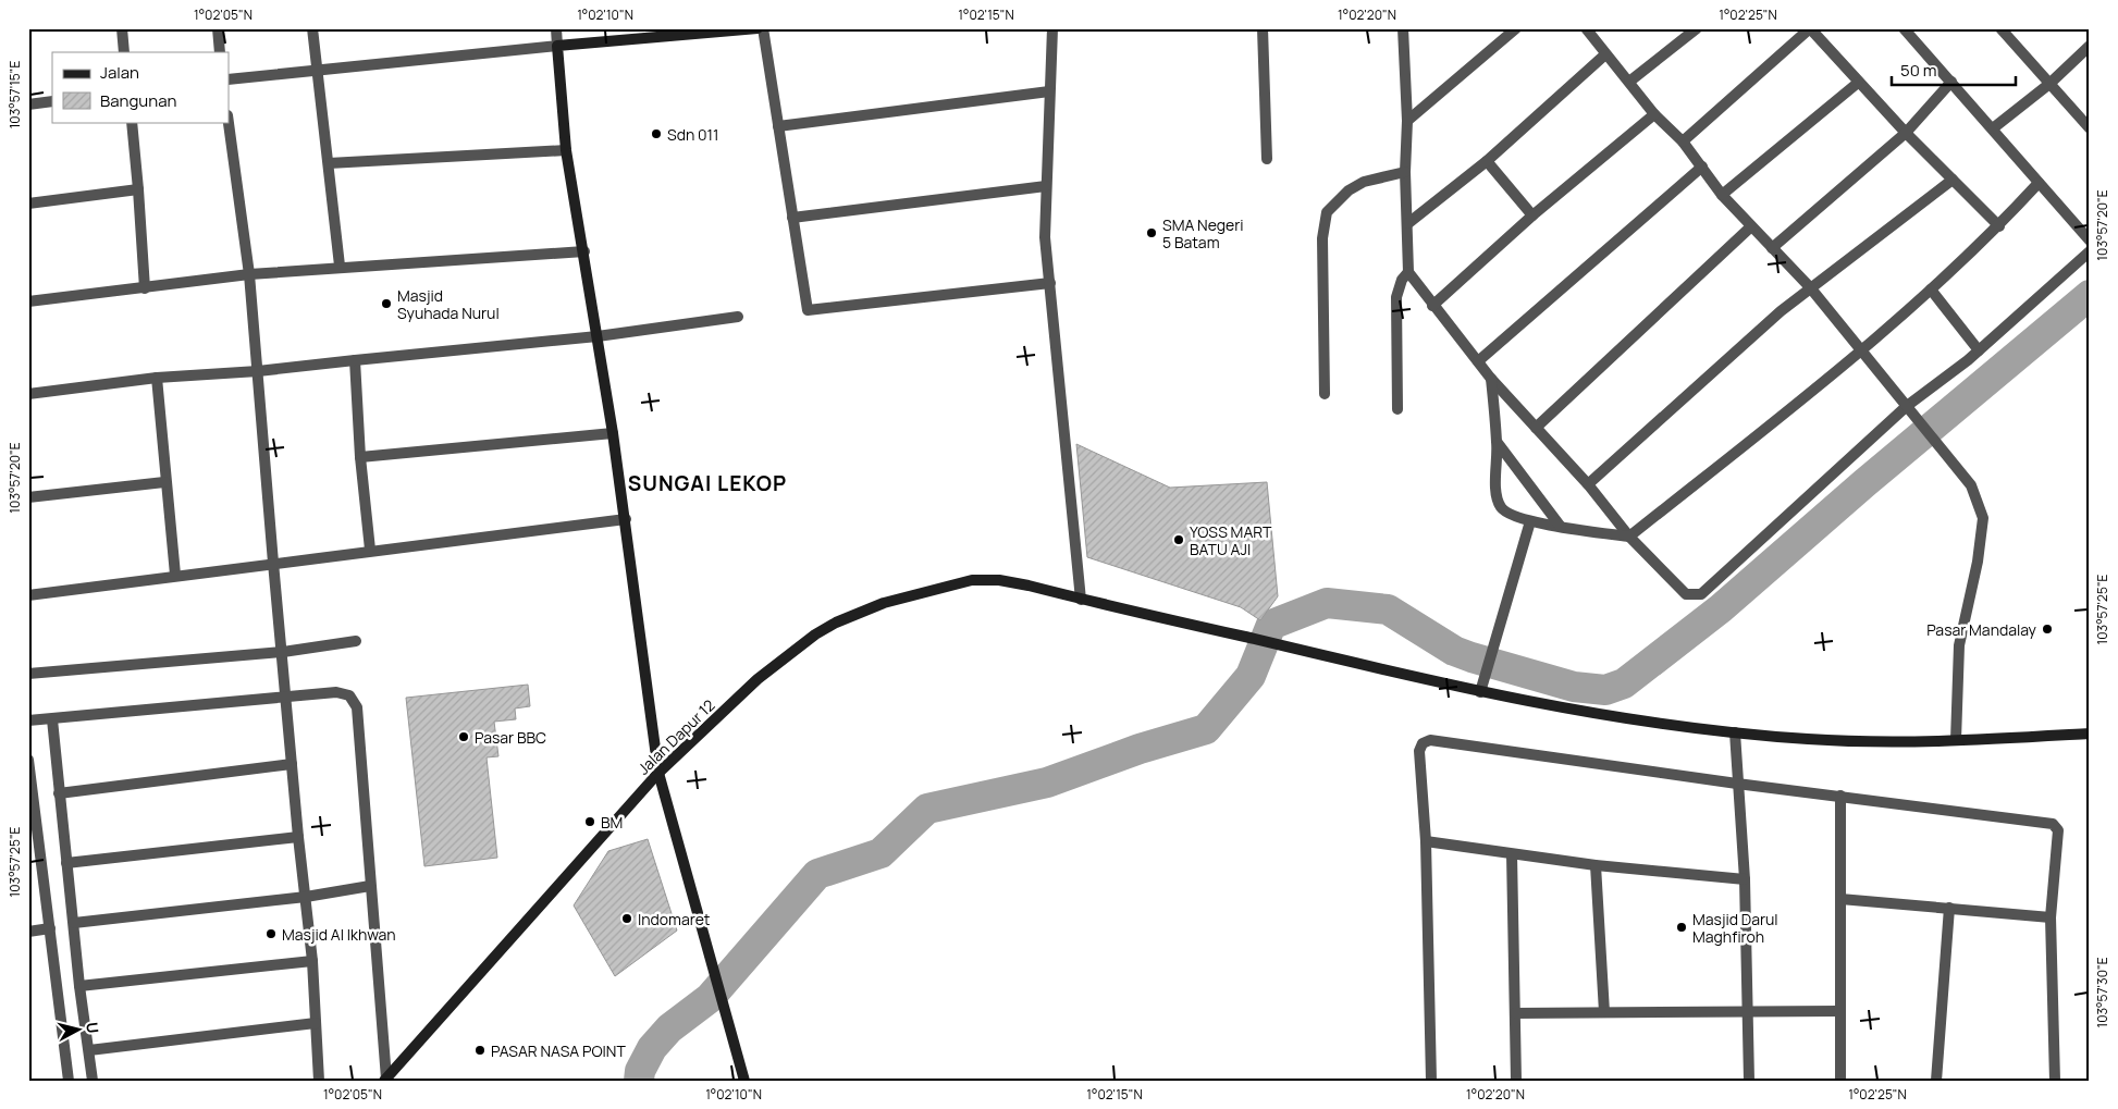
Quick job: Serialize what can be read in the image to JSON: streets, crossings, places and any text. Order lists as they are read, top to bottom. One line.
{"streets":{"street":["Jalan Dapur 12"]},"districts":["SUNGAI LEKOP"],"places":["Sdn 011","SMA Negeri 5 Batam","Masjid Syuhada Nurul","YOSS MART BATU AJI","Pasar Mandalay","Pasar BBC","BM","Indomaret","Masjid Darul Maghfiroh","Masjid Al Ikhwan","PASAR NASA POINT"],"legend":["Jalan","Bangunan"],"scale_bar":"50 m","north":"right","coordinates":["1°02'05\"N","1°02'10\"N","1°02'15\"N","1°02'20\"N","1°02'25\"N","103°57'15\"E","103°57'20\"E","103°57'25\"E","103°57'30\"E"]}
